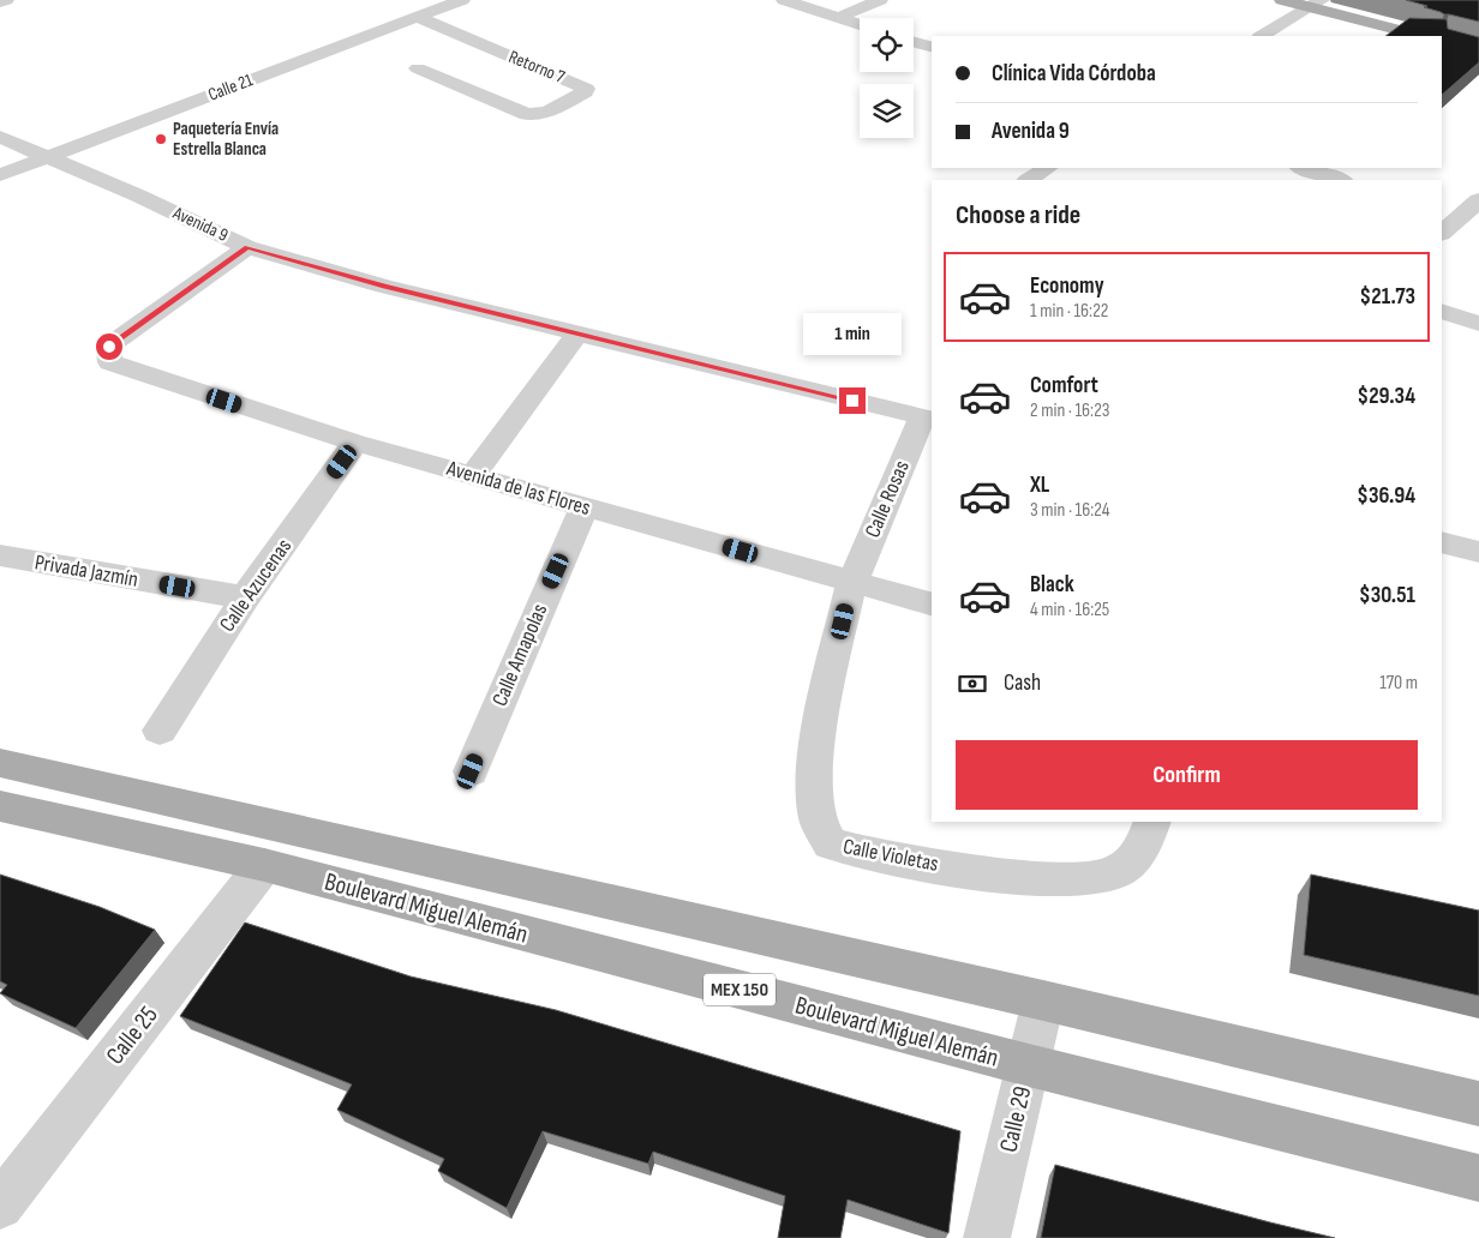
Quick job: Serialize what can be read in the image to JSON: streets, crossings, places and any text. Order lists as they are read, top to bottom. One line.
{"streets":{"main road":["Boulevard Miguel Alemán","MEX 150"],"street":["Retorno 7","Calle 21","Avenida 9","Avenida de las Flores","Calle Rosas","Privada Jazmín","Calle Azucenas","Calle Amapolas","Calle Violetas","Calle 25","Calle 29"]},"crossings":[["Retorno 7","Calle 21"],["Calle 21","Avenida 9"],["Avenida 9","Avenida de las Flores"],["Avenida 9","Calle Rosas"],["Avenida de las Flores","Calle Rosas"],["Avenida de las Flores","Calle Azucenas"],["Avenida de las Flores","Calle Amapolas"],["Avenida de las Flores","Calle Violetas"],["Calle Rosas","Calle Violetas"],["Privada Jazmín","Calle Azucenas"],["Boulevard Miguel Alemán","Calle 25"],["Boulevard Miguel Alemán","Calle 29"]],"places":["Paquetería Envía Estrella Blanca"],"page":{"banner":["Clínica Vida Córdoba","Avenida 9"],"heading":"Choose a ride","list":[{"name":"Economy","note":"1 min · 16:22","value":"$21.73"},{"name":"Comfort","note":"2 min · 16:23","value":"$29.34"},{"name":"XL","note":"3 min · 16:24","value":"$36.94"},{"name":"Black","note":"4 min · 16:25","value":"$30.51"}],"bubble":"1 min","pay":["Cash","170 m"],"buttons":"Confirm"}}
